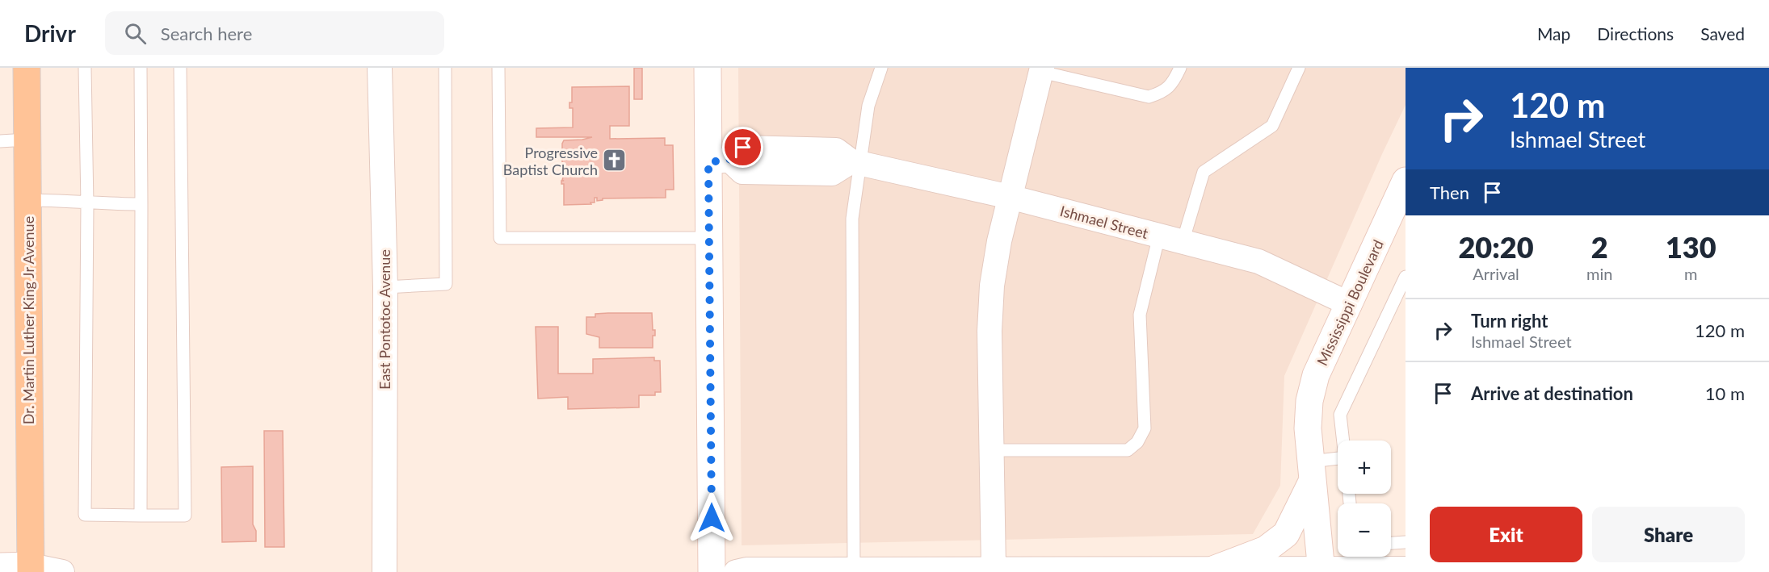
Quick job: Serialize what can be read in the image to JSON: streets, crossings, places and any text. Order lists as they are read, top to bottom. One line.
{"streets":{"main road":["Dr. Martin Luther King Jr Avenue"],"street":["Ishmael Street","Mississippi Boulevard","East Pontotoc Avenue"]},"crossings":[["Ishmael Street","Mississippi Boulevard"]],"places":{"church":["Progressive Baptist Church"]},"page":{"header":"Drivr","search":"Search here","nav":["Map","Directions","Saved"],"turn":["120 m","Ishmael Street"],"then":"Then","eta":["20:20","Arrival","2","min","130","m"],"list":[{"name":"Turn right","note":"Ishmael Street","value":"120 m"},{"name":"Arrive at destination","value":"10 m"}],"map_buttons":["+","−"],"buttons":["Exit","Share"]}}
